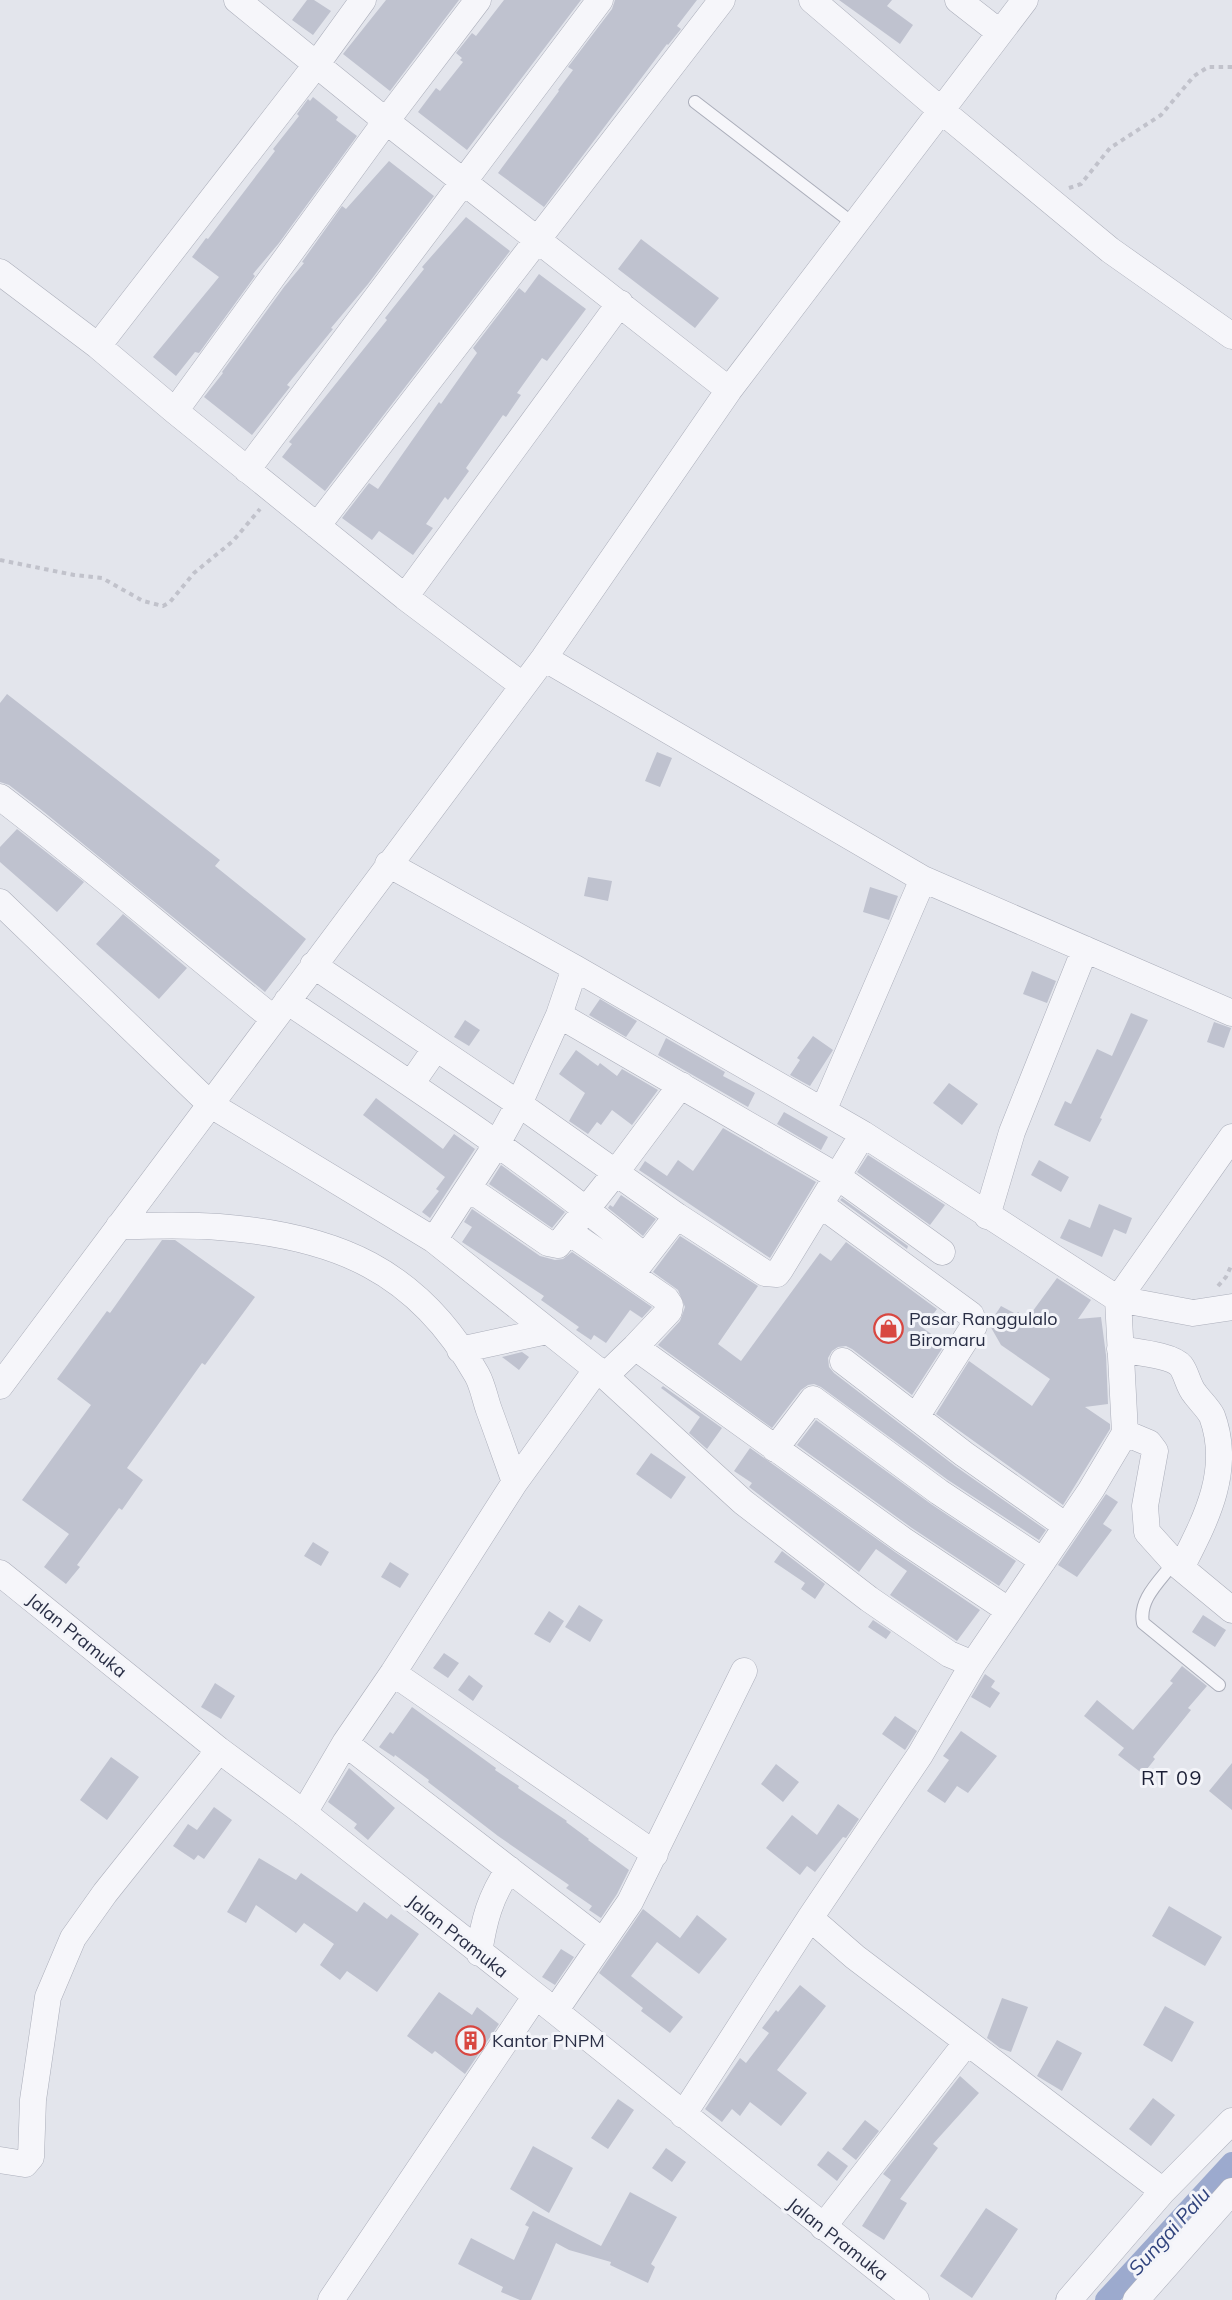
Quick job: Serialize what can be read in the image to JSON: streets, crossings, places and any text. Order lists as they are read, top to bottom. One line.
{"streets":{"street":["Jalan Pramuka"]},"districts":["RT 09"],"water":["Sungai Palu"],"places":{"shop":["Pasar Ranggulalo Biromaru"],"building":["Kantor PNPM"]}}
